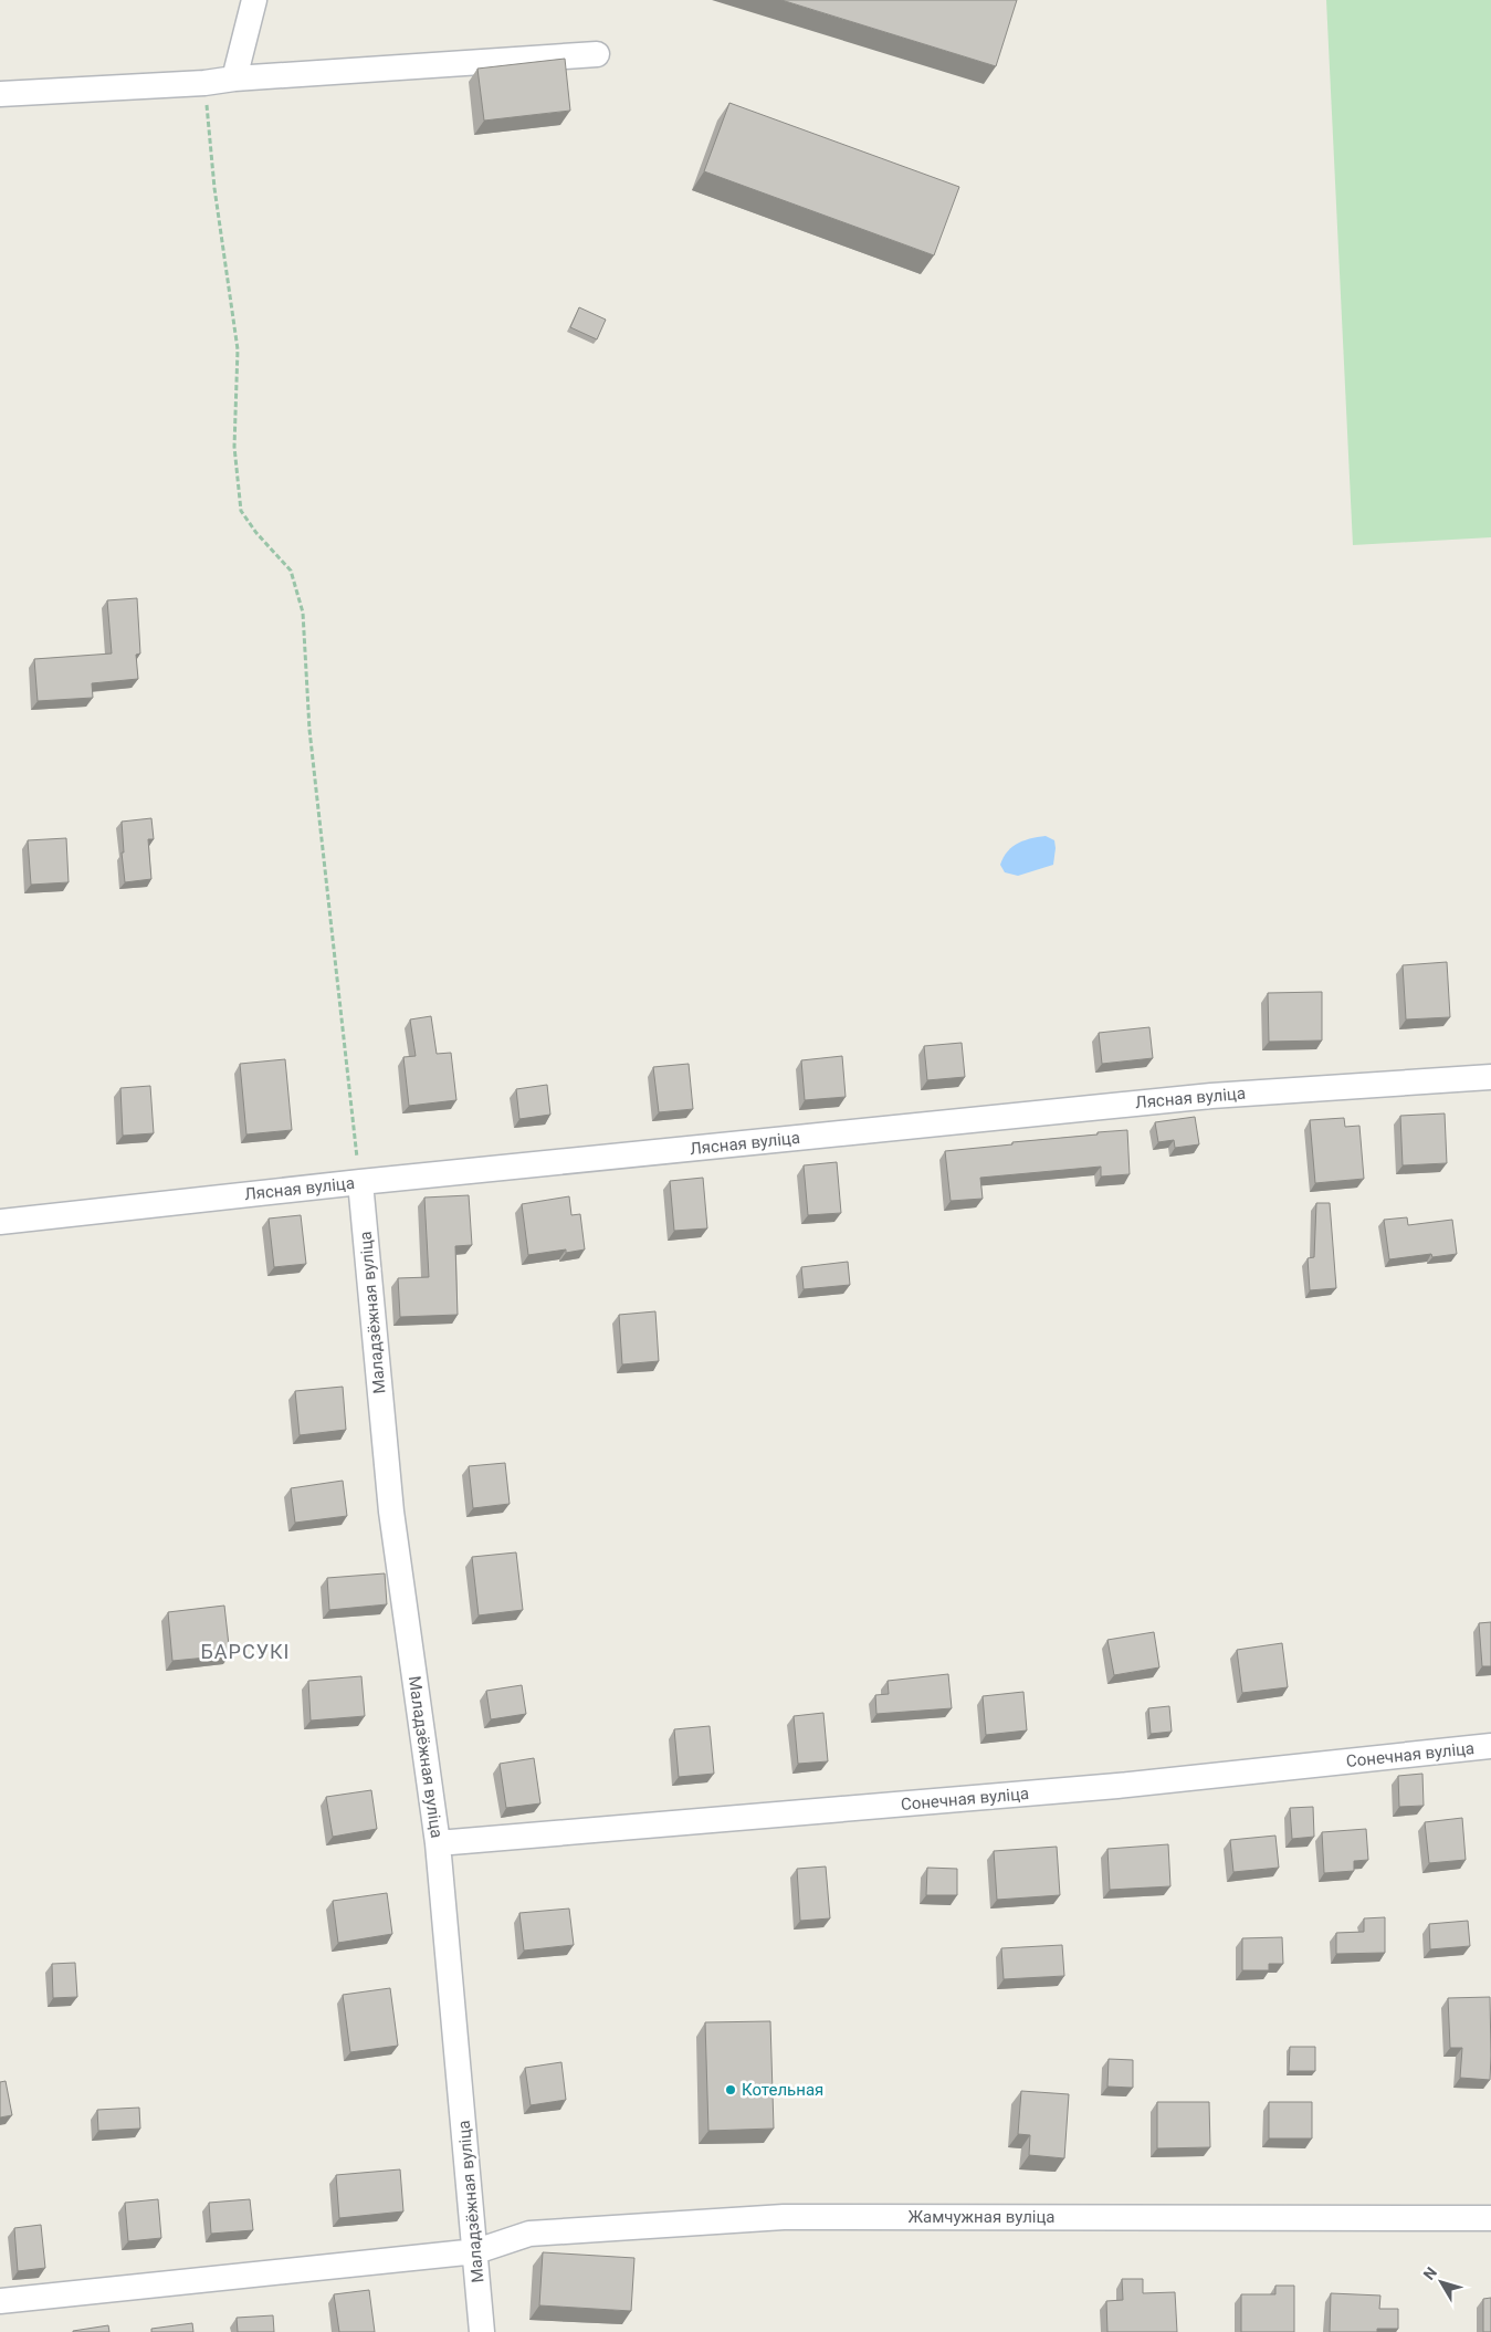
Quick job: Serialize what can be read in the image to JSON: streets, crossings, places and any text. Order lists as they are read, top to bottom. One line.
{"streets":{"street":["Лясная вуліца","Маладзёжная вуліца","Сонечная вуліца","Жамчужная вуліца"]},"crossings":[["Лясная вуліца","Маладзёжная вуліца"],["Маладзёжная вуліца","Сонечная вуліца"],["Маладзёжная вуліца","Жамчужная вуліца"]],"districts":["БАРСУКІ"],"places":["Котельная"],"north":"top left"}
